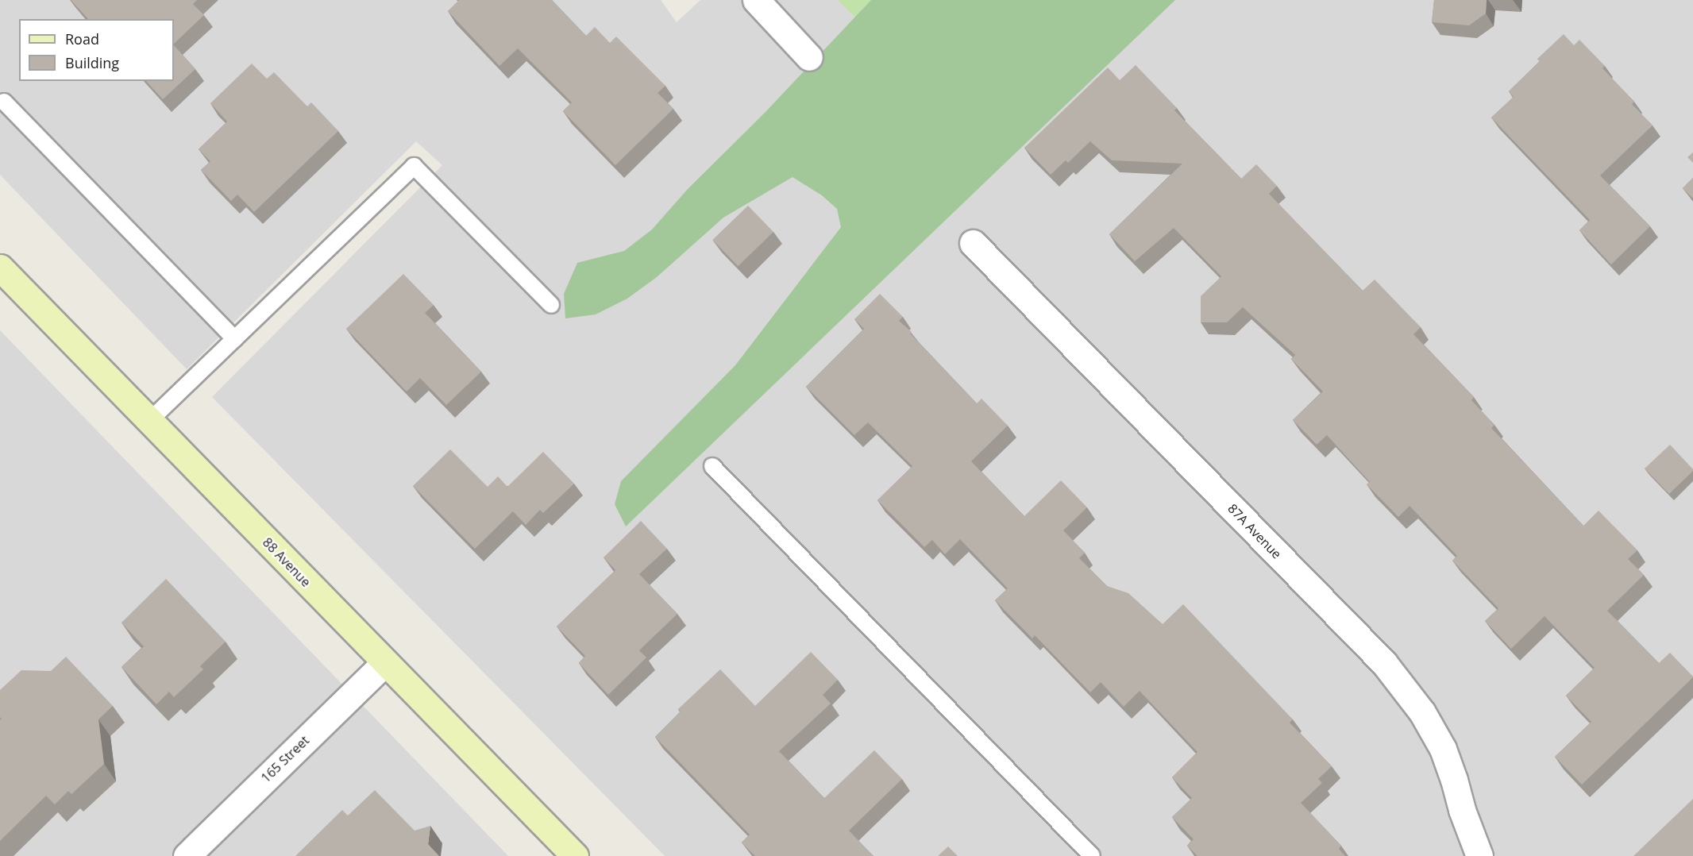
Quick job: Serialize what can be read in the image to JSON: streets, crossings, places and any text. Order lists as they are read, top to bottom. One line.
{"streets":{"main road":["88 Avenue"],"street":["87A Avenue","165 Street"]},"crossings":[["88 Avenue","165 Street"]],"legend":["Road","Building"]}
